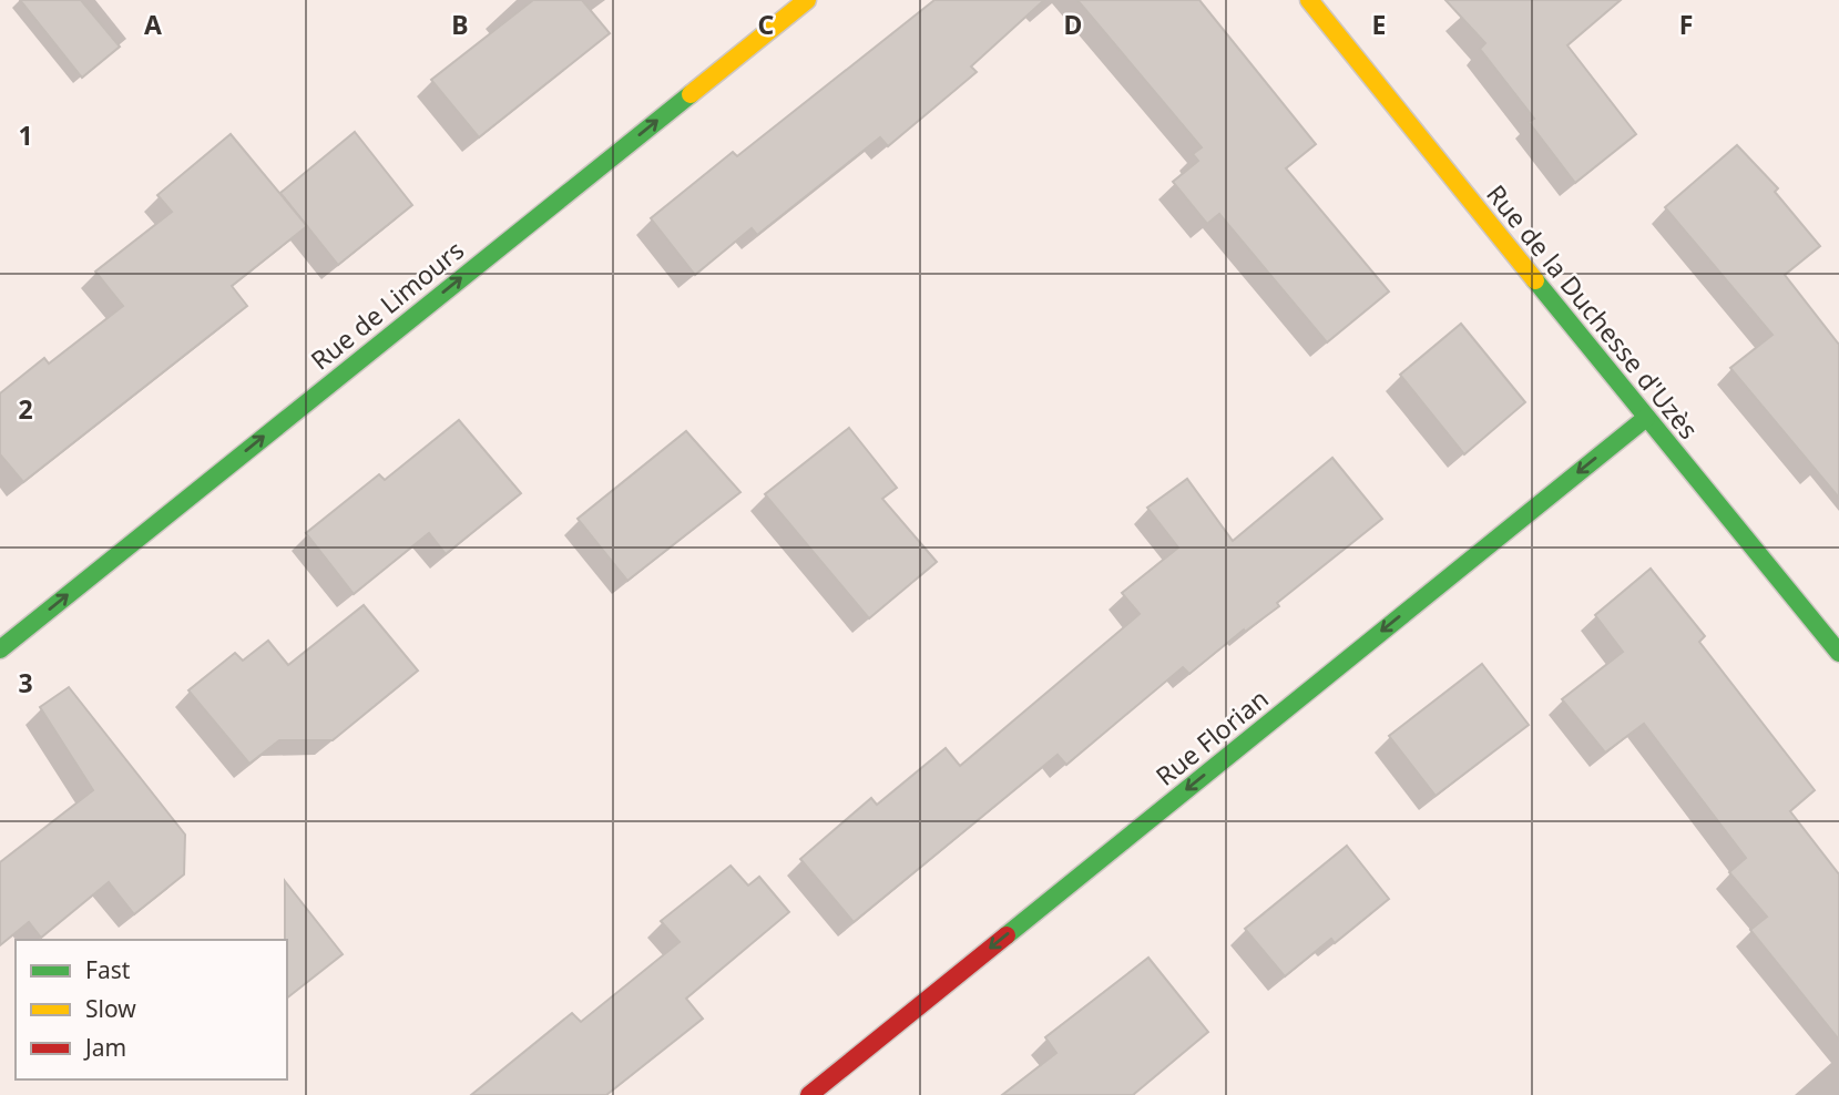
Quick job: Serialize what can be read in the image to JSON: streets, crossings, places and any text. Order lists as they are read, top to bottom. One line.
{"streets":{"street":["Rue de Limours","Rue de la Duchesse d'Uzès","Rue Florian"]},"crossings":[["Rue de la Duchesse d'Uzès","Rue Florian"]],"one_way":["Rue de Limours","Rue Florian"],"legend":["Fast","Slow","Jam"],"grid":{"columns":["A","B","C","D","E","F"],"rows":["1","2","3"]}}
